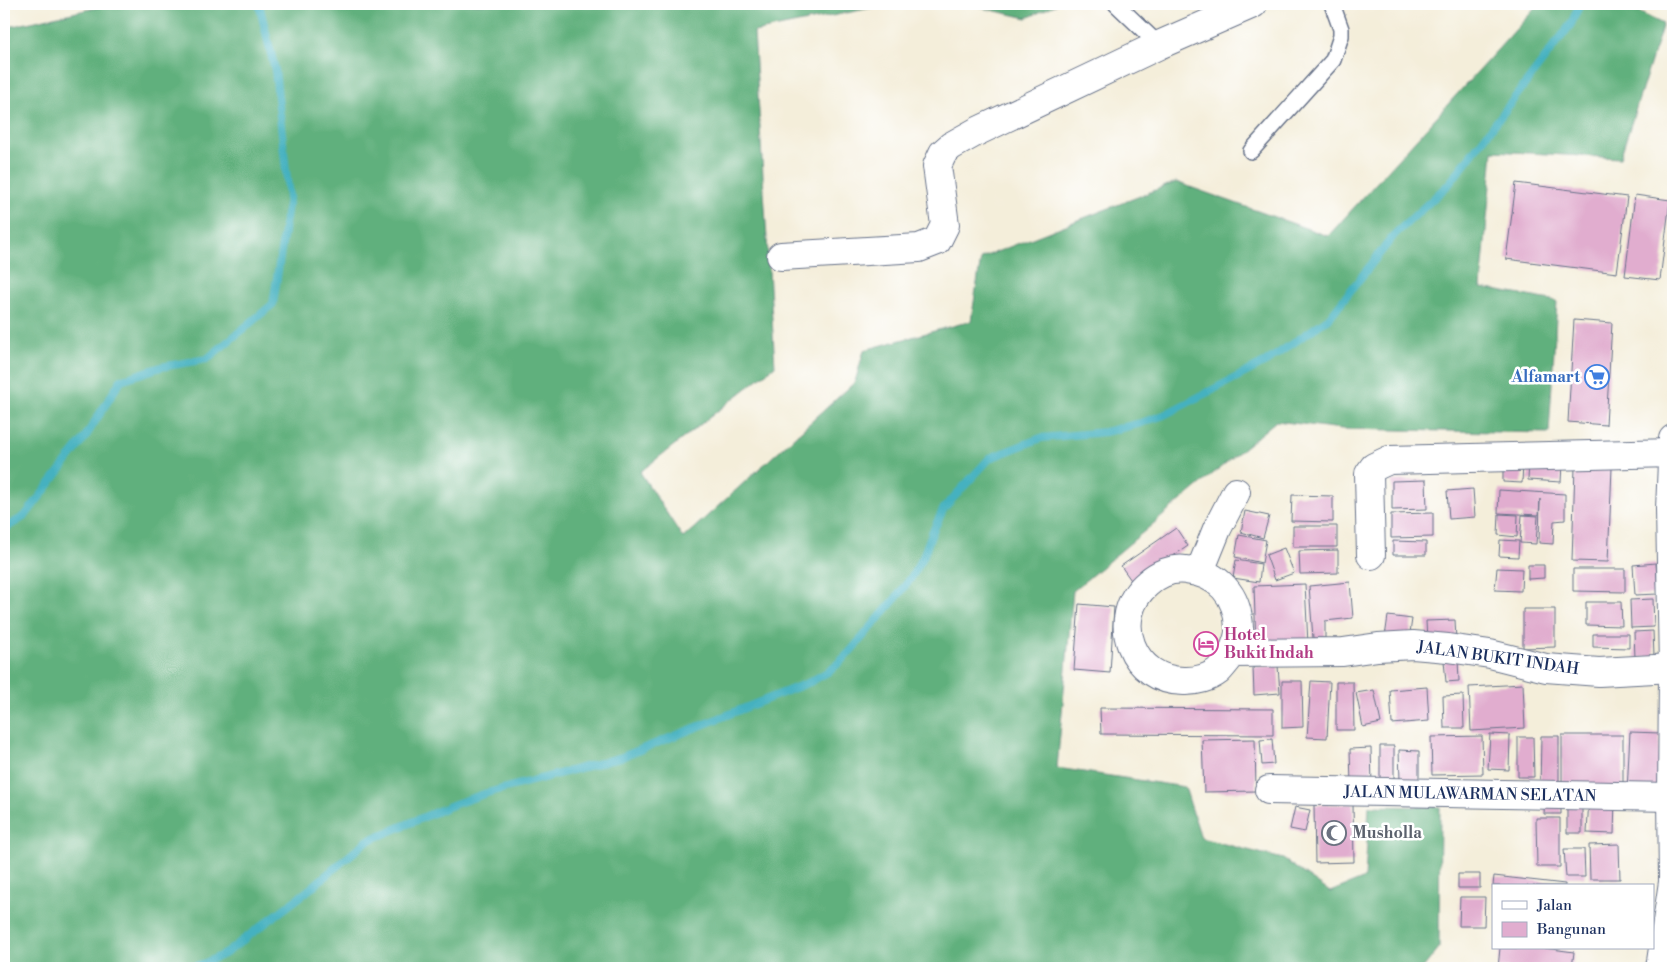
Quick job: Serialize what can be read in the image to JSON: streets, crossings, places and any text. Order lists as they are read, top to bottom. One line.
{"streets":{"street":["JALAN BUKIT INDAH","JALAN MULAWARMAN SELATAN"]},"places":{"supermarket":["Alfamart"],"hotel":["Hotel Bukit Indah"],"mosque":["Musholla"]},"legend":["Jalan","Bangunan"]}
